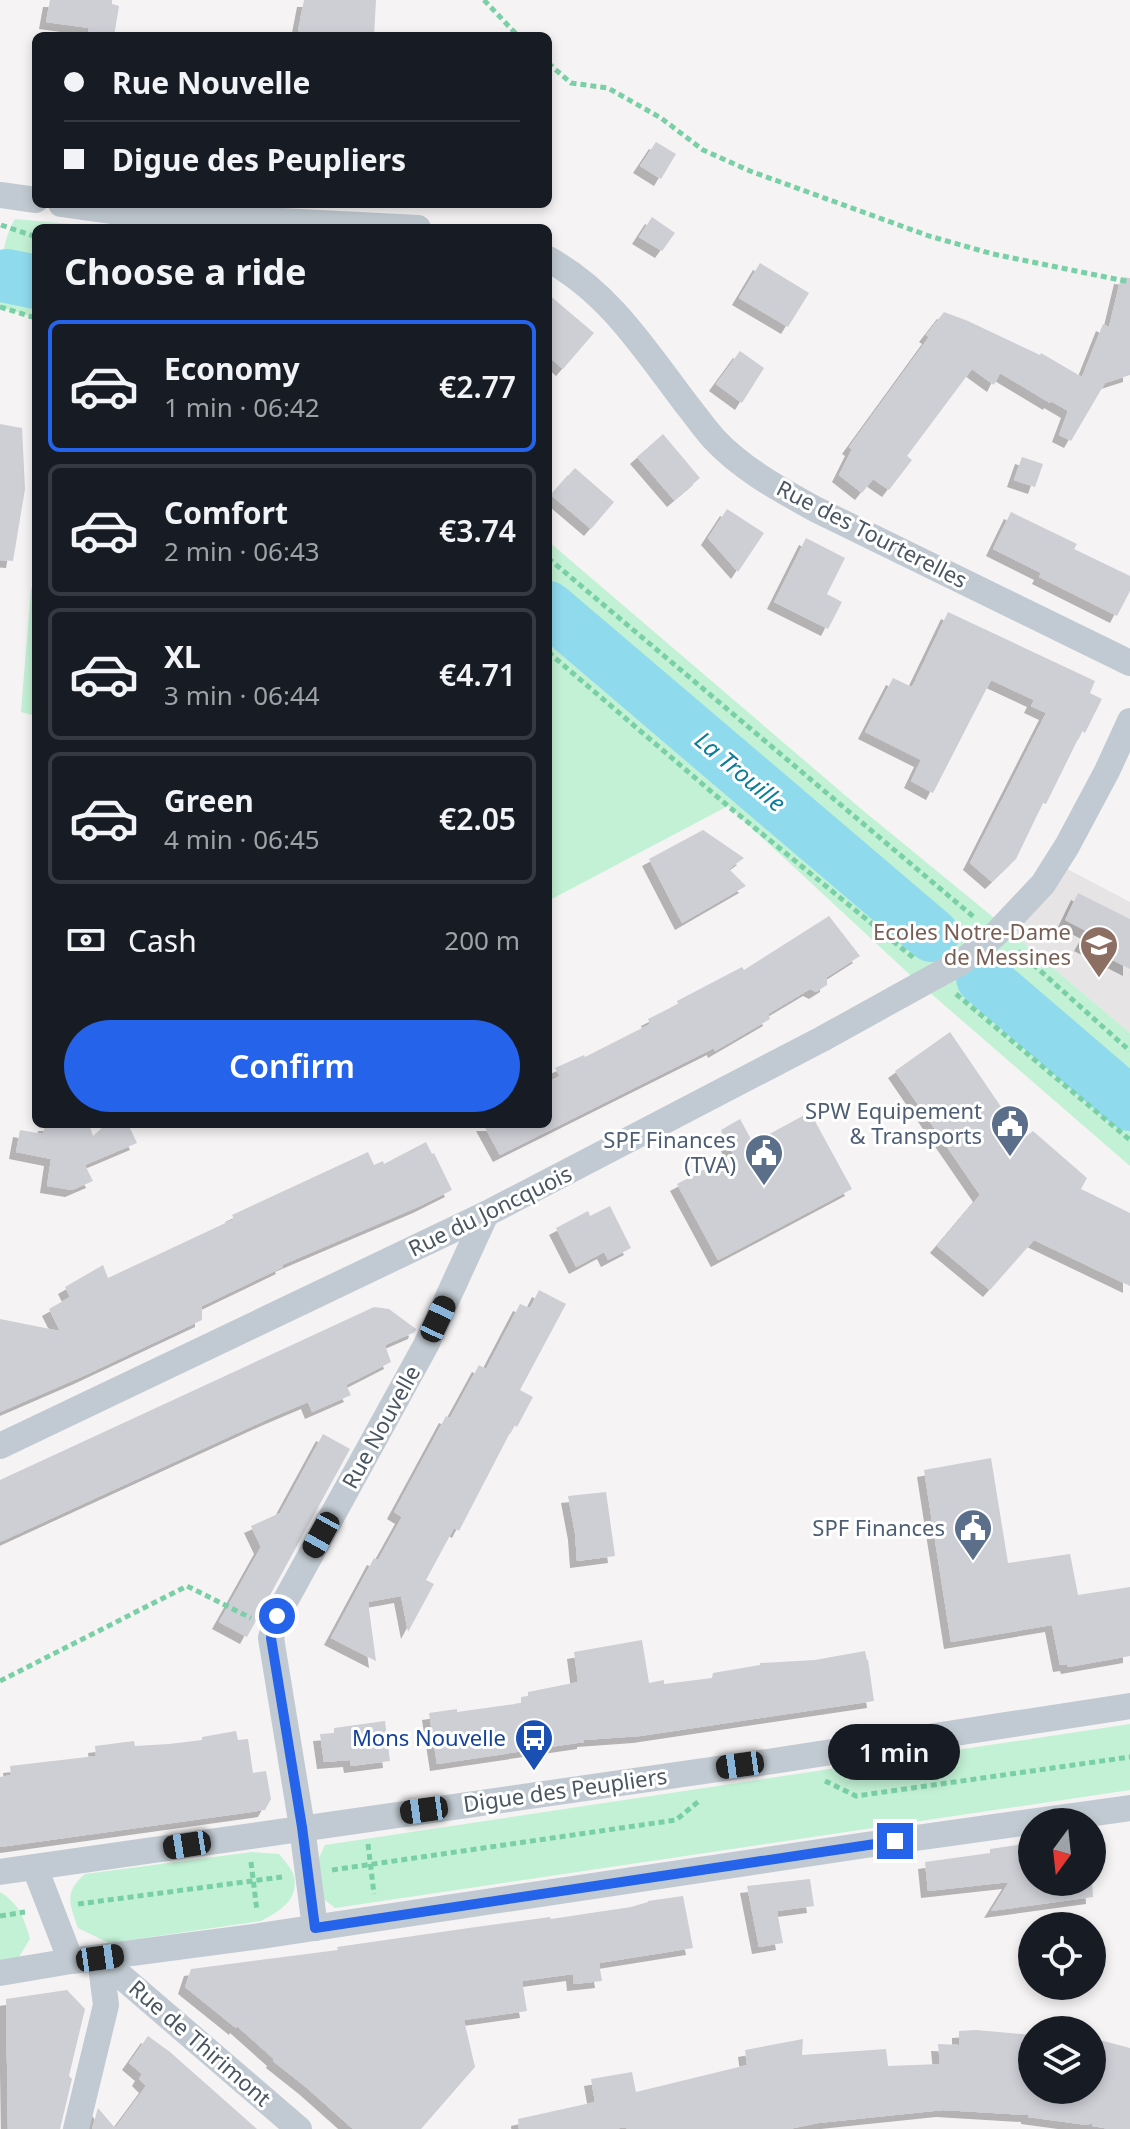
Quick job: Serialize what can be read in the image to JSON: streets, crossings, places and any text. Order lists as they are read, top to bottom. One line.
{"streets":{"street":["Rue des Tourterelles","Rue du Joncquois","Rue Nouvelle","Digue des Peupliers","Rue de Thirimont"]},"crossings":[["Rue du Joncquois","Rue Nouvelle"],["Rue Nouvelle","Digue des Peupliers"]],"water":["La Trouille"],"places":{"school or university":["Ecoles Notre-Dame de Messines"],"public building":["SPW Equipement & Transports","SPF Finances (TVA)","SPF Finances"],"bus stop":["Mons Nouvelle"]},"north":"bottom","page":{"banner":["Rue Nouvelle","Digue des Peupliers"],"heading":"Choose a ride","list":[{"name":"Economy","note":"1 min · 06:42","value":"€2.77"},{"name":"Comfort","note":"2 min · 06:43","value":"€3.74"},{"name":"XL","note":"3 min · 06:44","value":"€4.71"},{"name":"Green","note":"4 min · 06:45","value":"€2.05"}],"pay":["Cash","200 m"],"buttons":"Confirm","bubble":"1 min"}}
